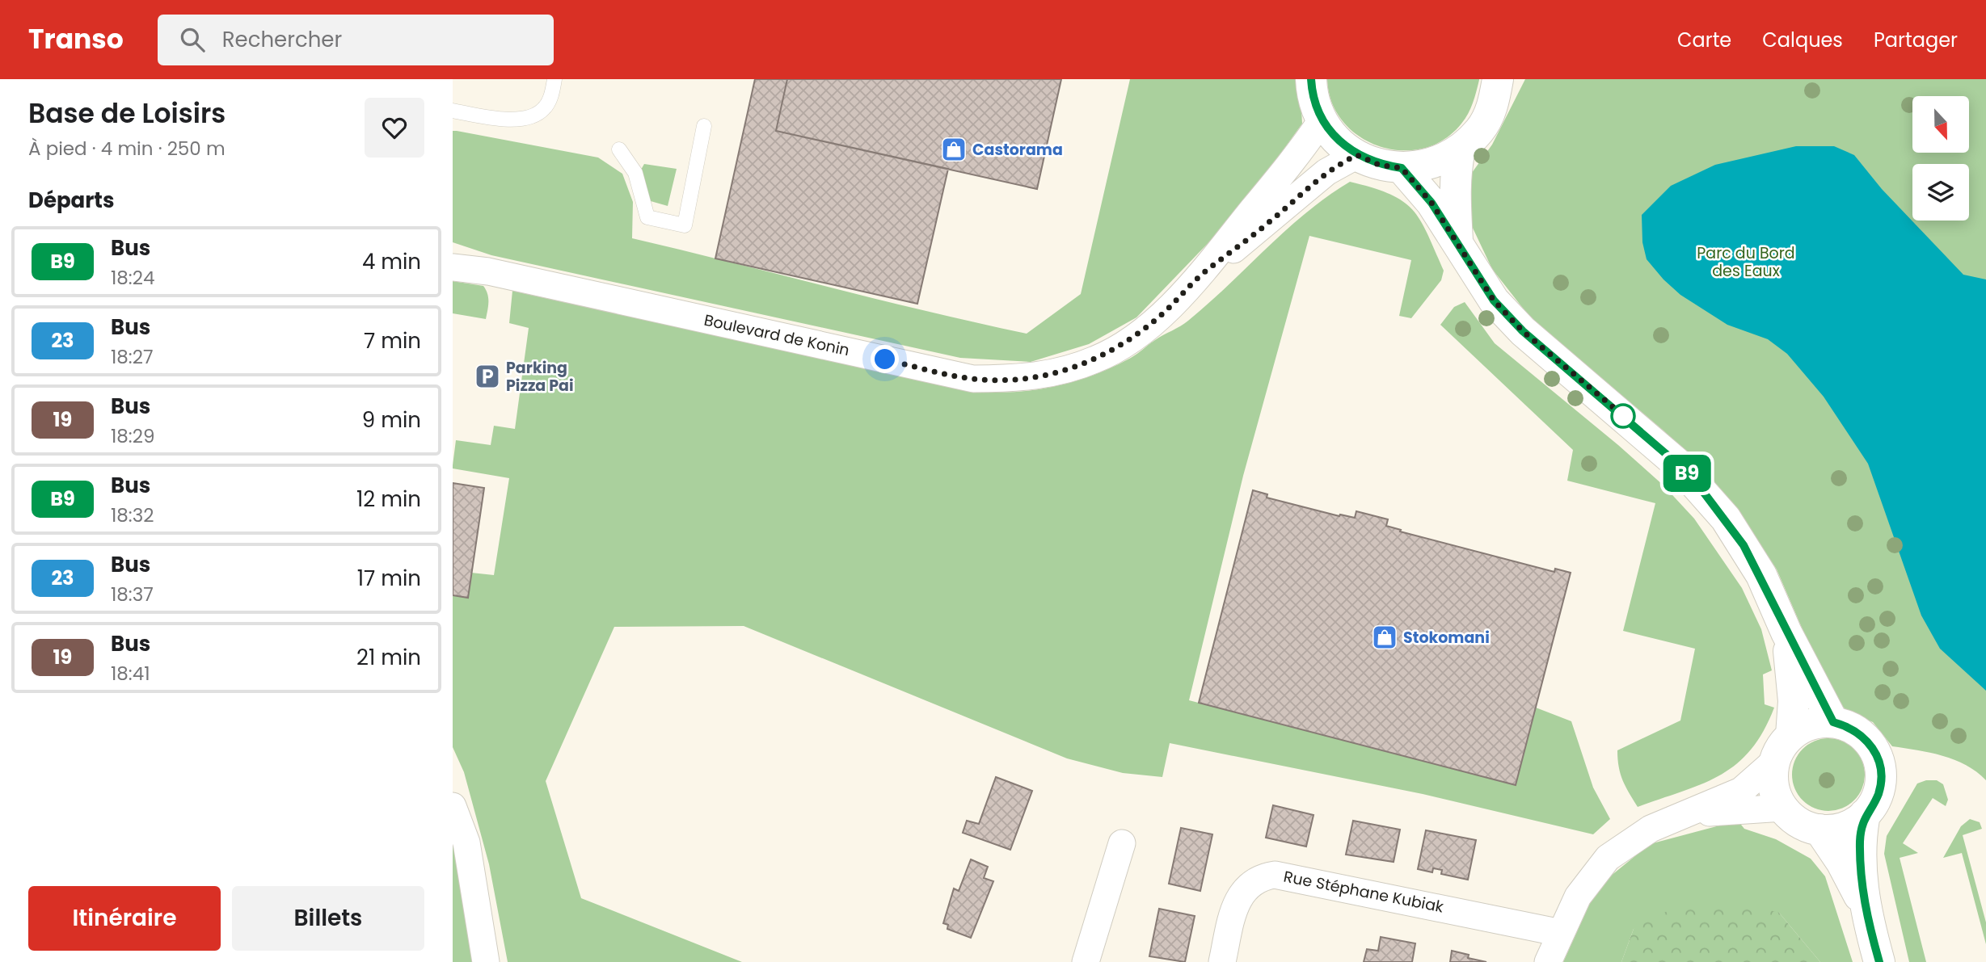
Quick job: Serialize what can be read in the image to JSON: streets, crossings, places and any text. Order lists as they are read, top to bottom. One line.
{"streets":{"street":["Boulevard de Konin","Rue Stéphane Kubiak"]},"parks":["Parc du Bord des Eaux"],"places":{"shop":["Castorama","Stokomani"],"parking":["Parking Pizza Pai"]},"lines":["bus line B9"],"north":"bottom","page":{"header":"Transo","search":"Rechercher","nav":["Carte","Calques","Partager"],"heading":[["Base de Loisirs","À pied · 4 min · 250 m"],"Départs"],"on_map":"B9","list":[{"mark":"B9","name":"Bus","note":"18:24","value":"4 min"},{"mark":"23","name":"Bus","note":"18:27","value":"7 min"},{"mark":"19","name":"Bus","note":"18:29","value":"9 min"},{"mark":"B9","name":"Bus","note":"18:32","value":"12 min"},{"mark":"23","name":"Bus","note":"18:37","value":"17 min"},{"mark":"19","name":"Bus","note":"18:41","value":"21 min"}],"buttons":["Itinéraire","Billets"]}}
